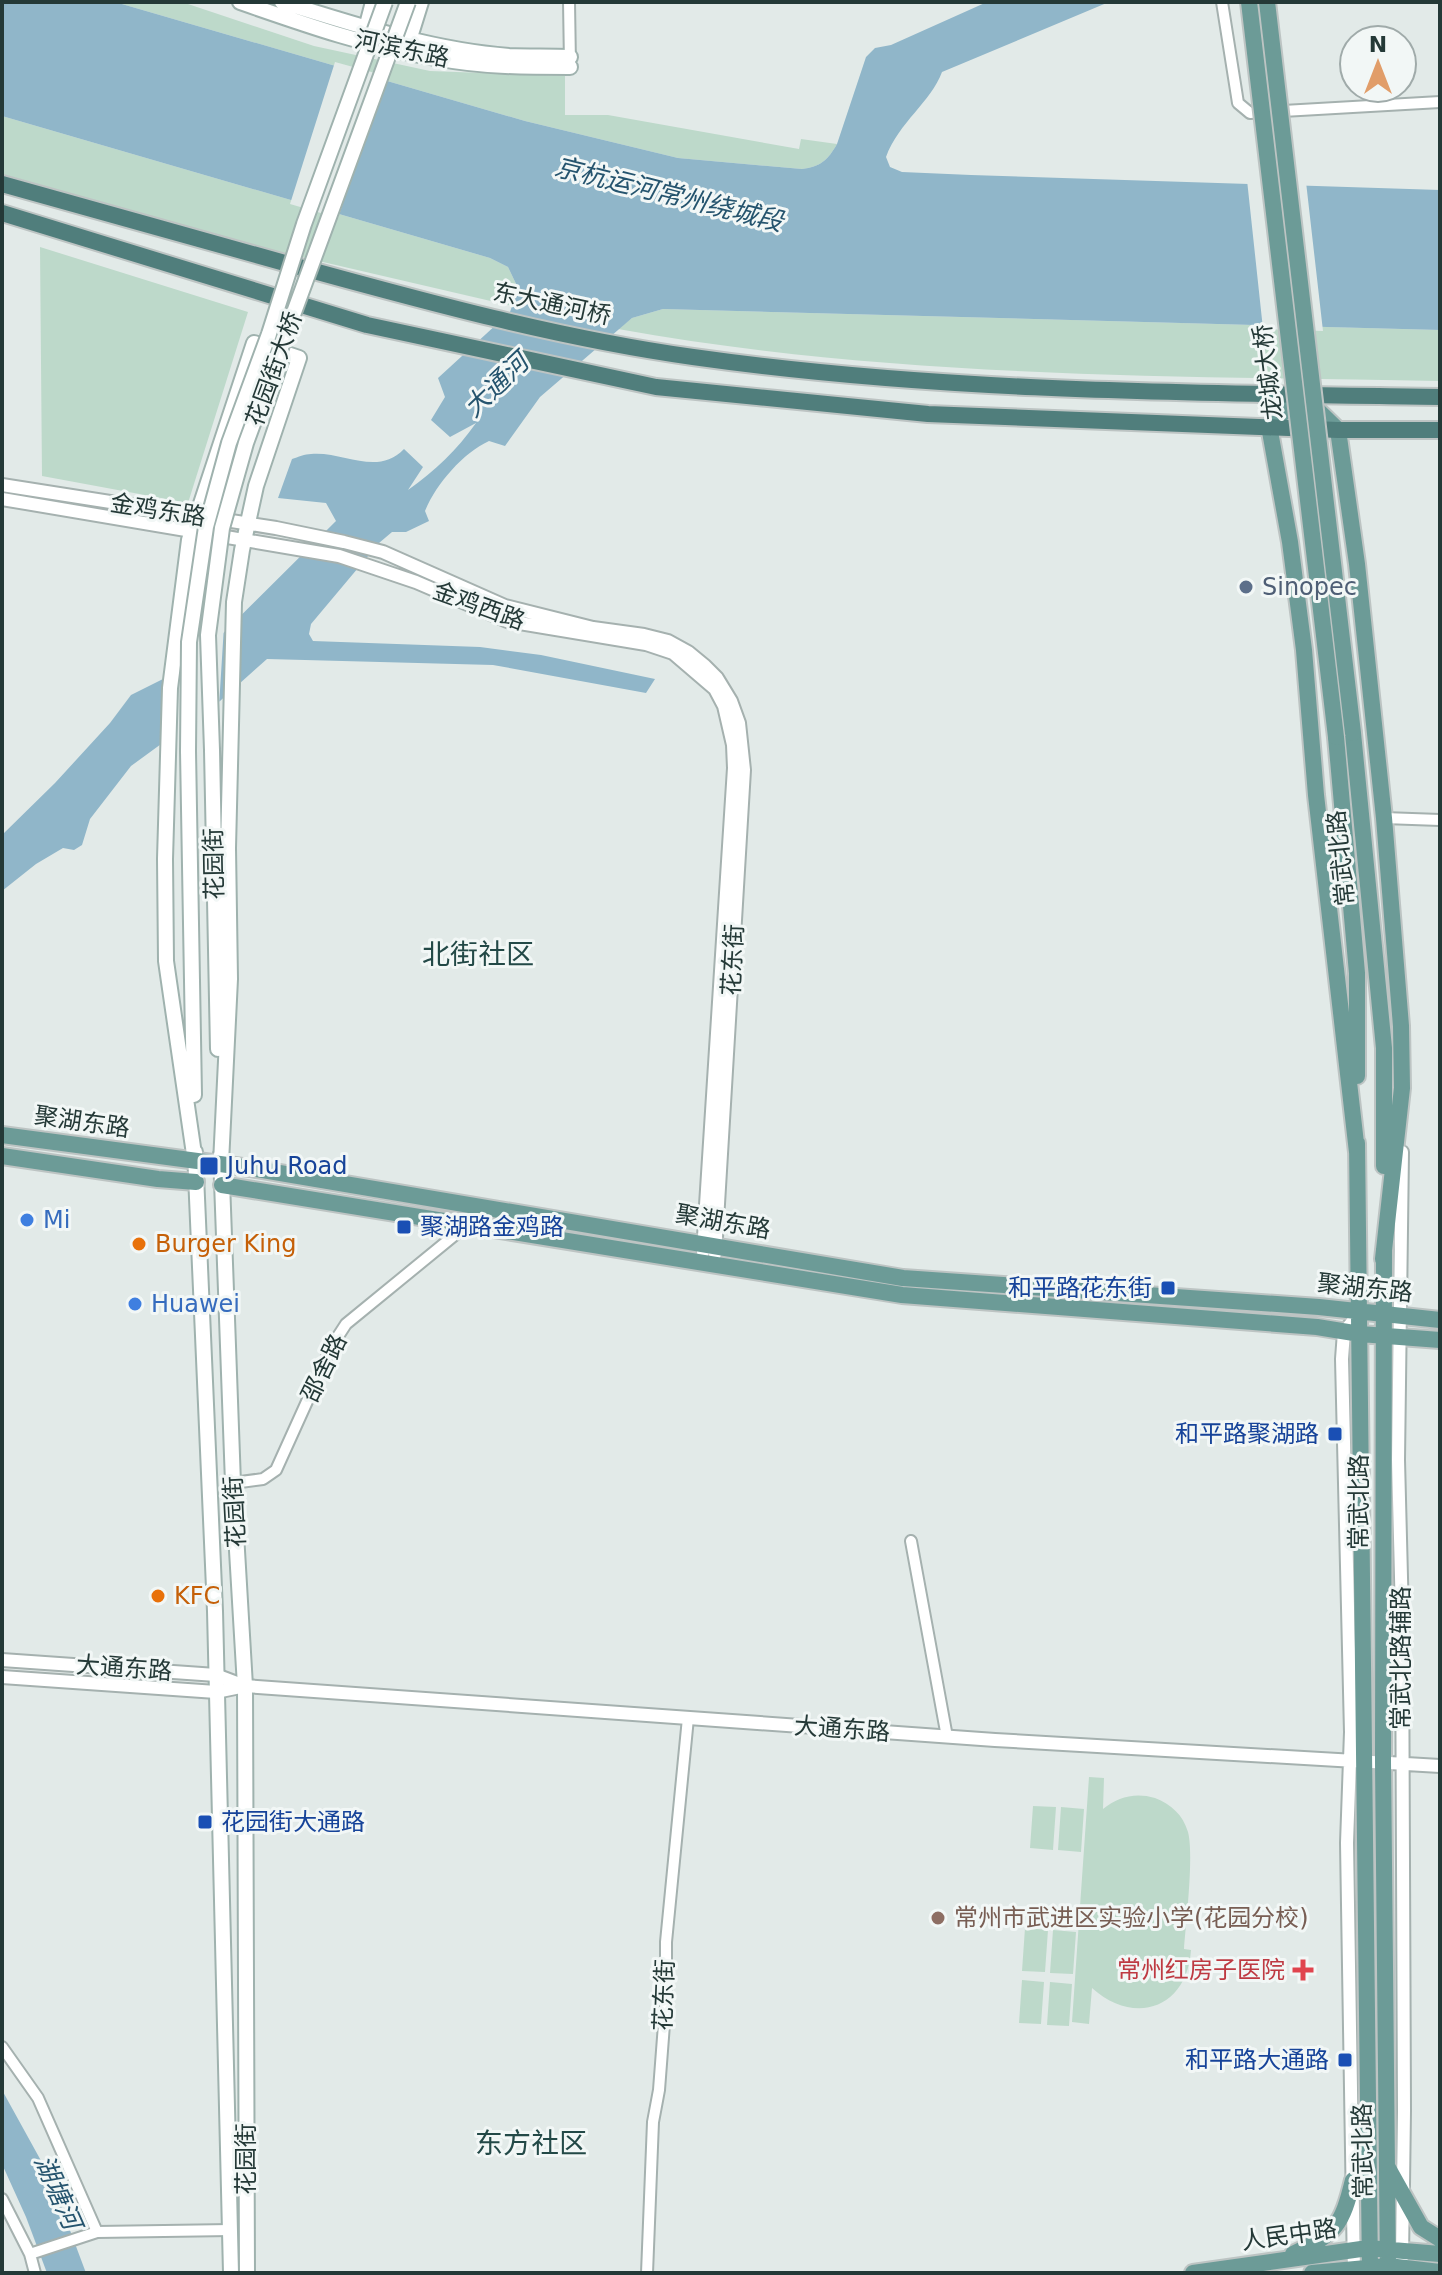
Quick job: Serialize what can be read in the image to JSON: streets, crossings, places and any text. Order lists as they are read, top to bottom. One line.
{"streets":{"highway":["东大通河桥"],"main road":["河滨东路","花园街大桥","龙城大桥","常武北路","花园街","聚湖东路","人民中路"],"street":["金鸡东路","金鸡西路","花东街","邵舍路","常武北路辅路","大通东路"]},"crossings":[["花园街大桥","花园街"],["龙城大桥","常武北路"],["金鸡东路","金鸡西路"],["金鸡西路","花东街"],["常武北路","聚湖东路"],["常武北路","常武北路辅路"],["常武北路","大通东路"],["常武北路","人民中路"],["花园街","聚湖东路"],["花园街","邵舍路"],["花园街","大通东路"],["花东街","聚湖东路"],["花东街","大通东路"],["聚湖东路","邵舍路"],["常武北路辅路","大通东路"],["常武北路辅路","人民中路"]],"districts":["北街社区","东方社区"],"water":["京杭运河常州绕城段","大通河","湖塘河"],"places":{"other":["Sinopec","Mi","Burger King","Huawei","KFC","常州市武进区实验小学(花园分校)"],"transit":["Juhu Road","聚湖路金鸡路","和平路花东街","和平路聚湖路","花园街大通路","和平路大通路"],"health":["常州红房子医院"]},"north":"top"}
